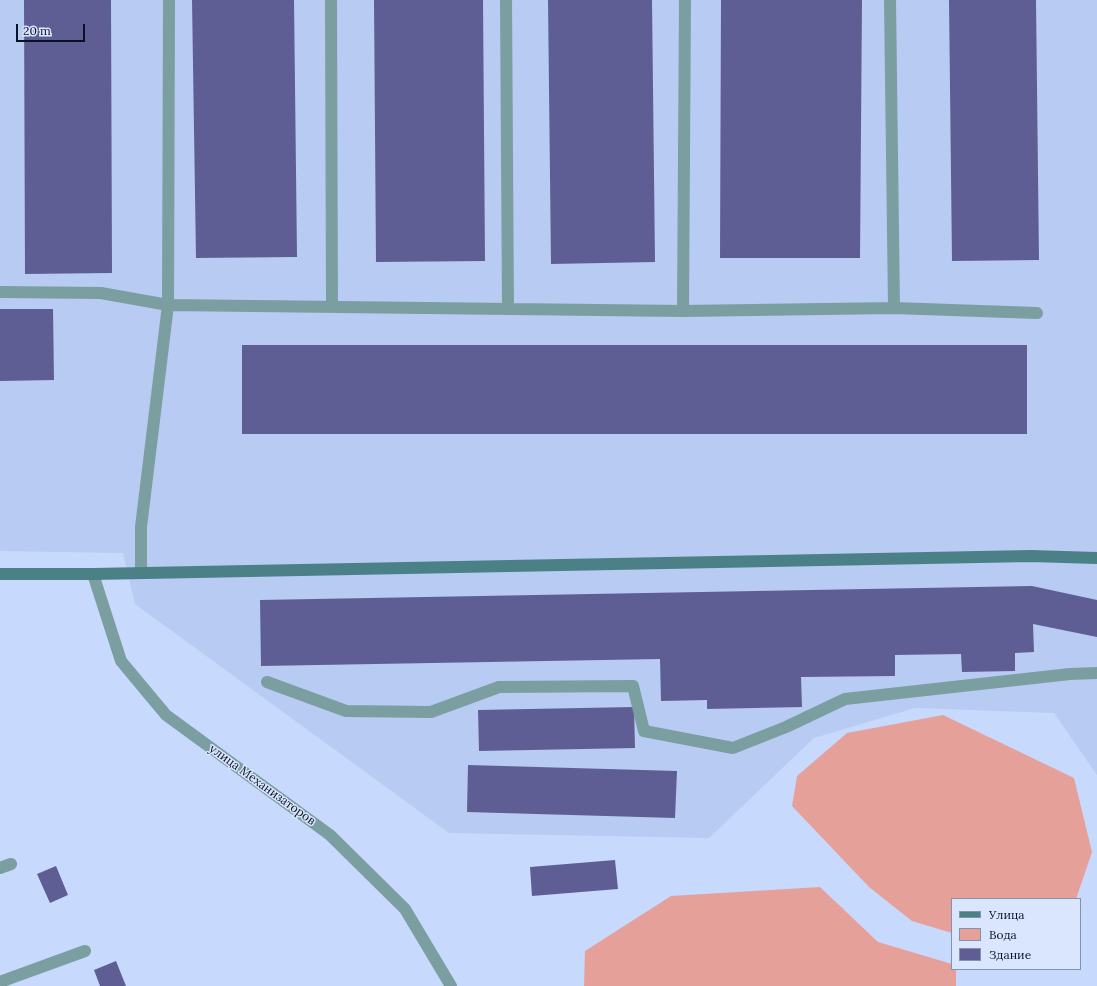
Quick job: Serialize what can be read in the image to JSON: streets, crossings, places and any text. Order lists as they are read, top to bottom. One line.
{"streets":{"street":["улица Механизаторов"]},"legend":["Улица","Вода","Здание"],"scale_bar":"20 m"}
